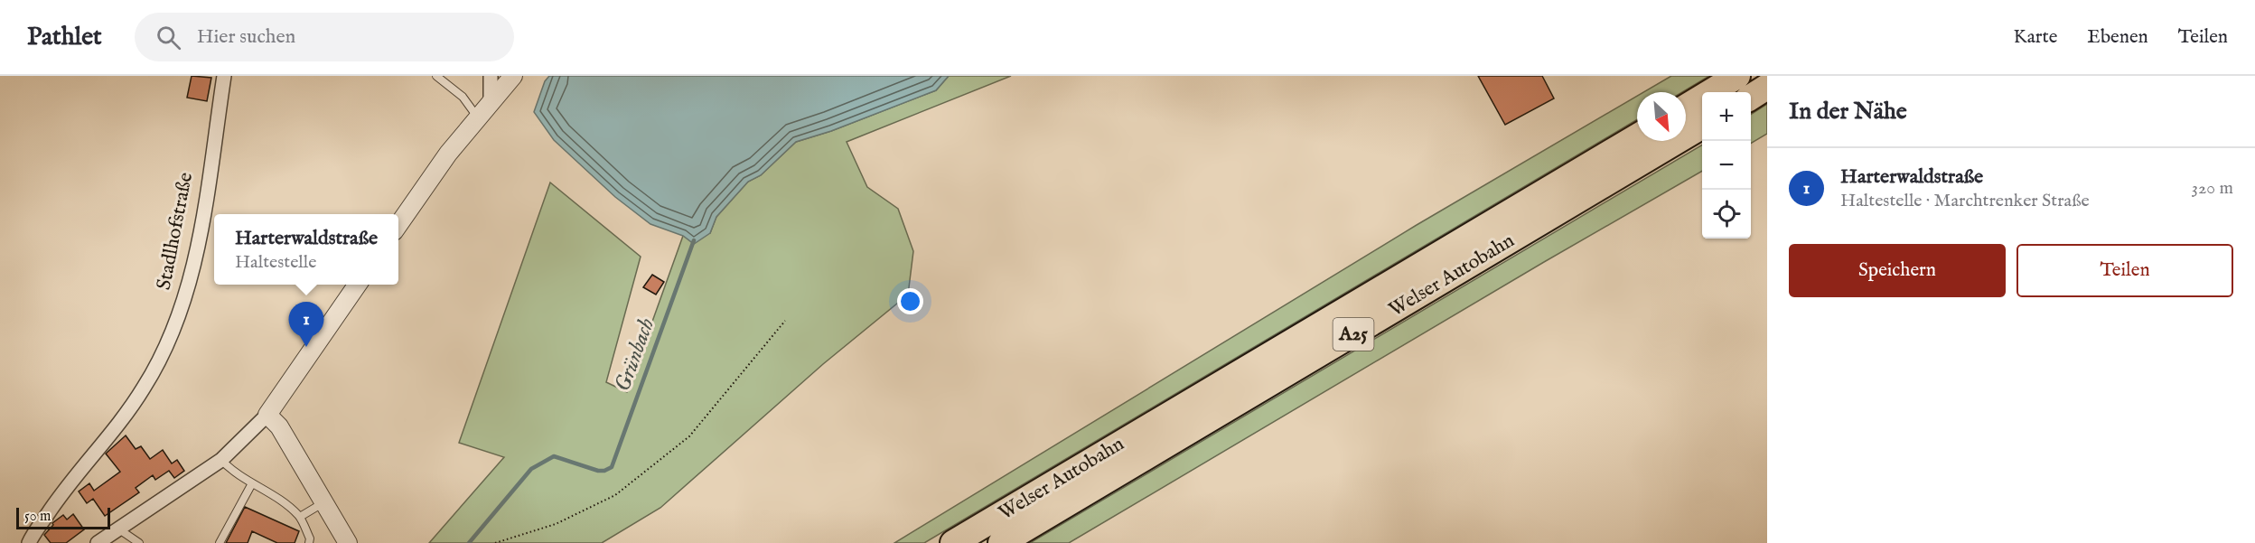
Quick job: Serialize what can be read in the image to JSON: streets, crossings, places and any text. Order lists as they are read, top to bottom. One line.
{"streets":{"highway":["Welser Autobahn","A25"],"street":["Stadlhofstraße"]},"water":["Grünbach"],"scale_bar":"50 m","north":"bottom right","page":{"header":"Pathlet","search":"Hier suchen","nav":["Karte","Ebenen","Teilen"],"heading":"In der Nähe","map_buttons":["+","−"],"list":[{"mark":"1","name":"Harterwaldstraße","note":"Haltestelle · Marchtrenker Straße","value":"320 m"}],"popup":["Harterwaldstraße","Haltestelle"],"buttons":["Speichern","Teilen"],"pins":"1","scale":"50 m"}}
